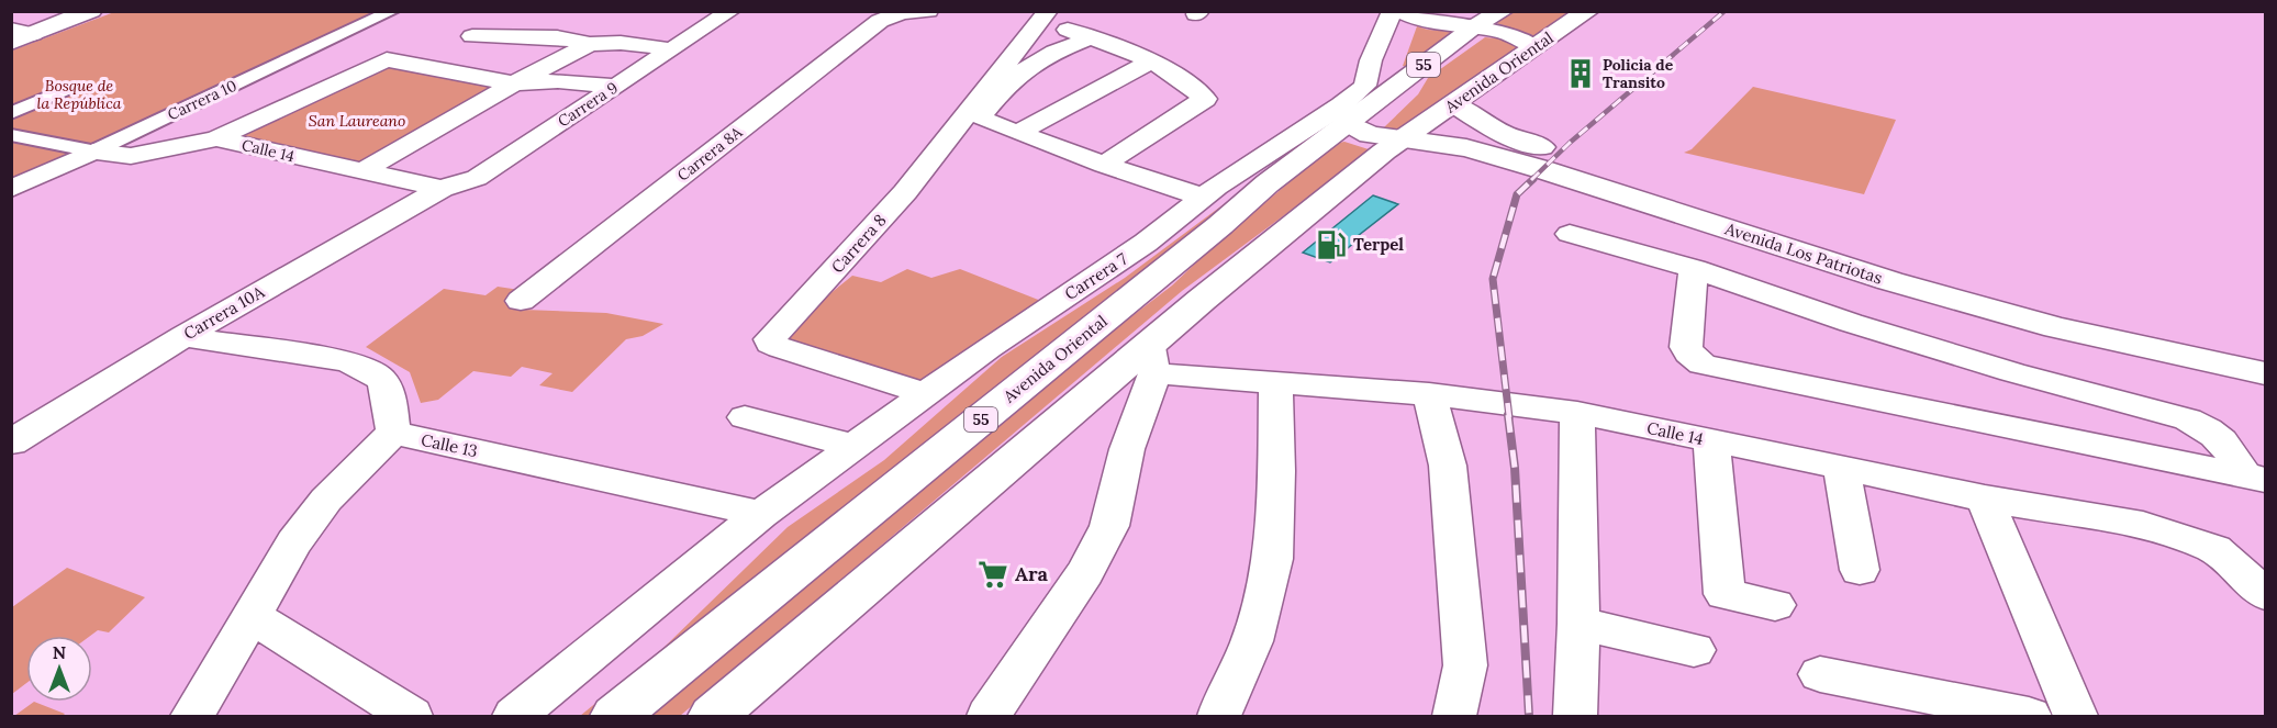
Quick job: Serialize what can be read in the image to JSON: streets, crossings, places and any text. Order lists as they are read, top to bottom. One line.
{"streets":{"main road":["55","Avenida Oriental","Avenida Los Patriotas"],"street":["Carrera 10","Carrera 9","Calle 14","Carrera 8A","Carrera 8","Carrera 7","Carrera 10A","Calle 13"]},"crossings":[["Avenida Oriental","Calle 14"],["Avenida Oriental","Avenida Los Patriotas"],["Avenida Oriental","Carrera 7"],["Carrera 10","Calle 14"],["Carrera 9","Calle 14"],["Carrera 9","Carrera 10A"],["Calle 14","Carrera 10A"],["Carrera 8","Carrera 7"],["Avenida Los Patriotas","Carrera 7"],["Carrera 7","Calle 13"]],"parks":["Bosque de la República","San Laureano"],"places":{"building":["Policia de Transito"],"fuel station":["Terpel"],"supermarket":["Ara"]},"north":"top"}
